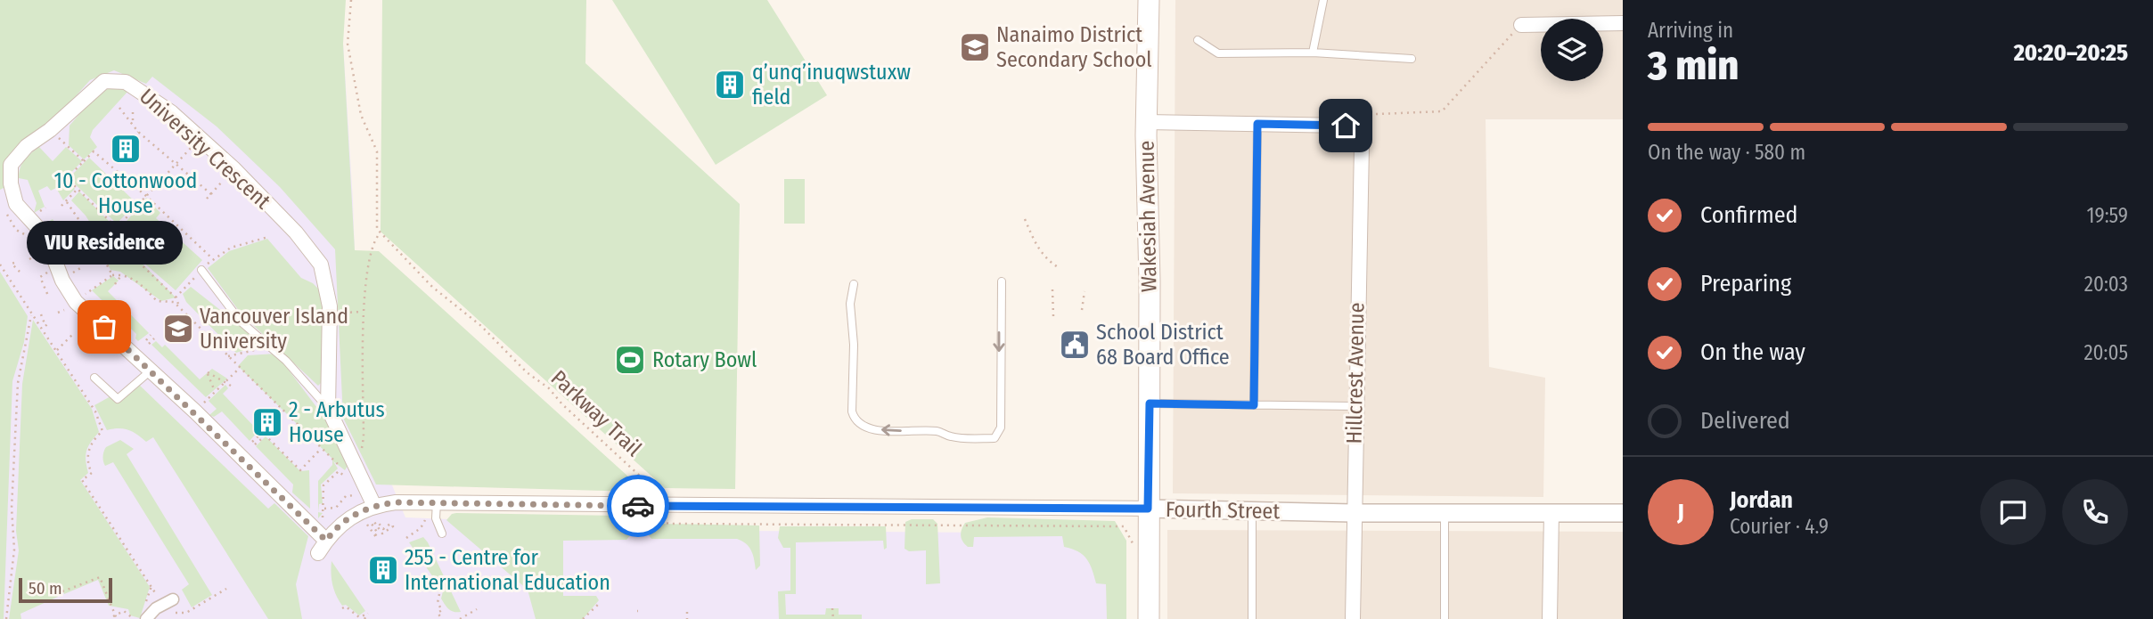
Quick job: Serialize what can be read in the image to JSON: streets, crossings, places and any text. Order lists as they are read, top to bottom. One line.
{"streets":{"main road":["Wakesiah Avenue"],"street":["University Crescent","Hillcrest Avenue","Fourth Street"],"path":["Parkway Trail"]},"crossings":[["University Crescent","Fourth Street"],["Wakesiah Avenue","Fourth Street"],["Hillcrest Avenue","Fourth Street"],["Parkway Trail","Fourth Street"]],"places":{"school or university":["Nanaimo District Secondary School","Vancouver Island University"],"building":["q’unq’inuqwstuxw field","10 - Cottonwood House","2 - Arbutus House","255 - Centre for International Education"],"other":["VIU Residence"],"public building":["School District 68 Board Office"],"sports":["Rotary Bowl"]},"scale_bar":"50 m","page":{"heading":["3 min","Arriving in","20:20–20:25"],"panel":["Jordan","Courier · 4.9"],"bar":"On the way · 580 m","list":[["Confirmed","19:59"],["Preparing","20:03"],["On the way","20:05"],"Delivered"],"bubble":"VIU Residence","round":"J","scale":"50 m"}}
